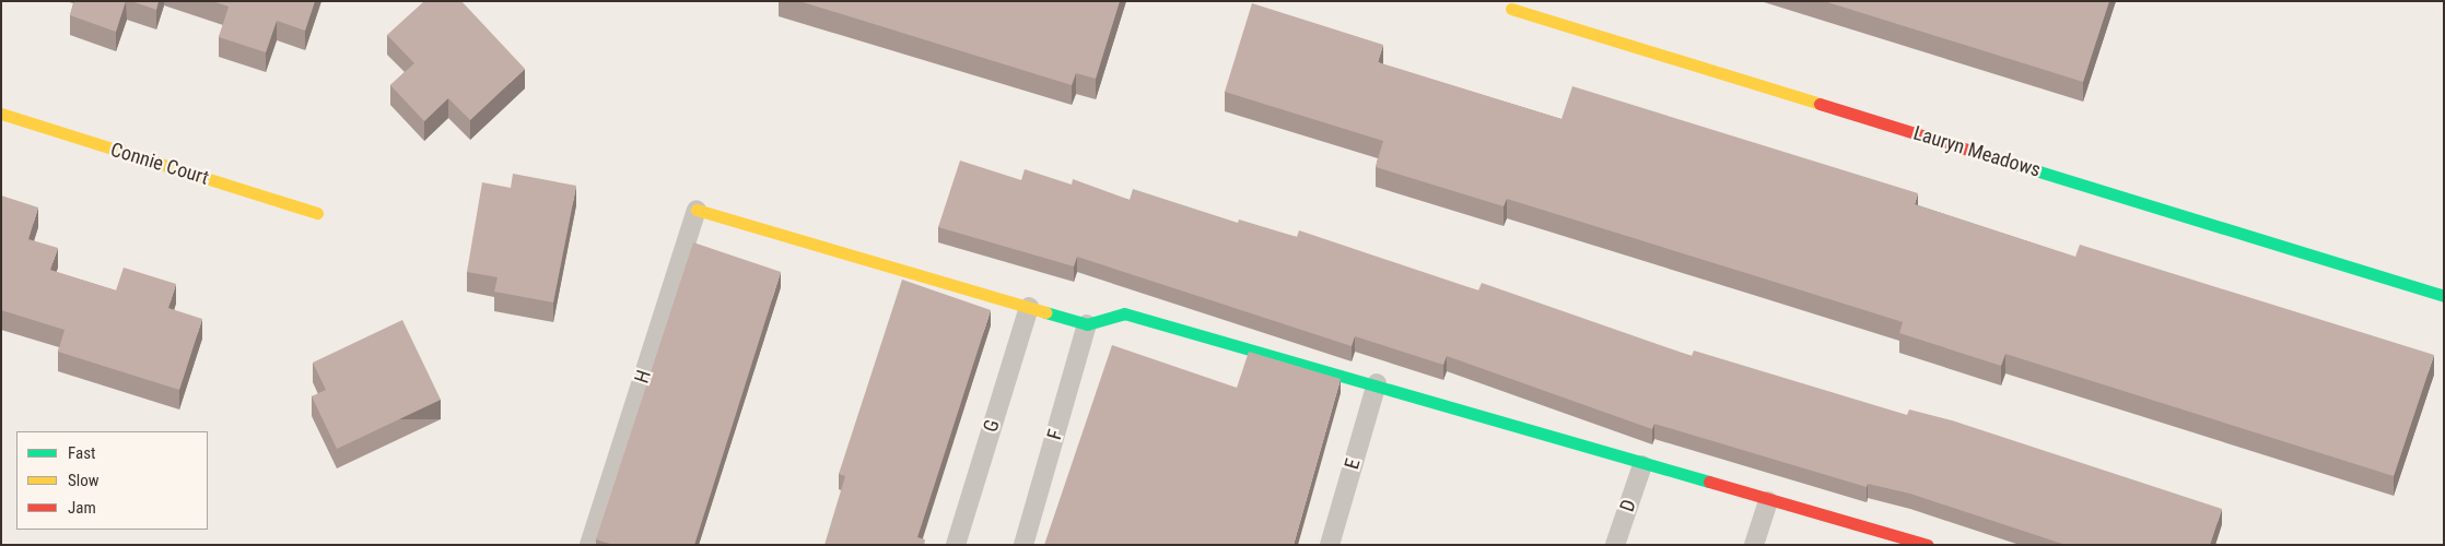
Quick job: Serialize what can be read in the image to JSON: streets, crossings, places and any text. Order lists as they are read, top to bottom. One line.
{"streets":{"street":["Lauryn Meadows","Connie Court"],"lane":["H","G","F","E","D"]},"legend":["Fast","Slow","Jam"]}
